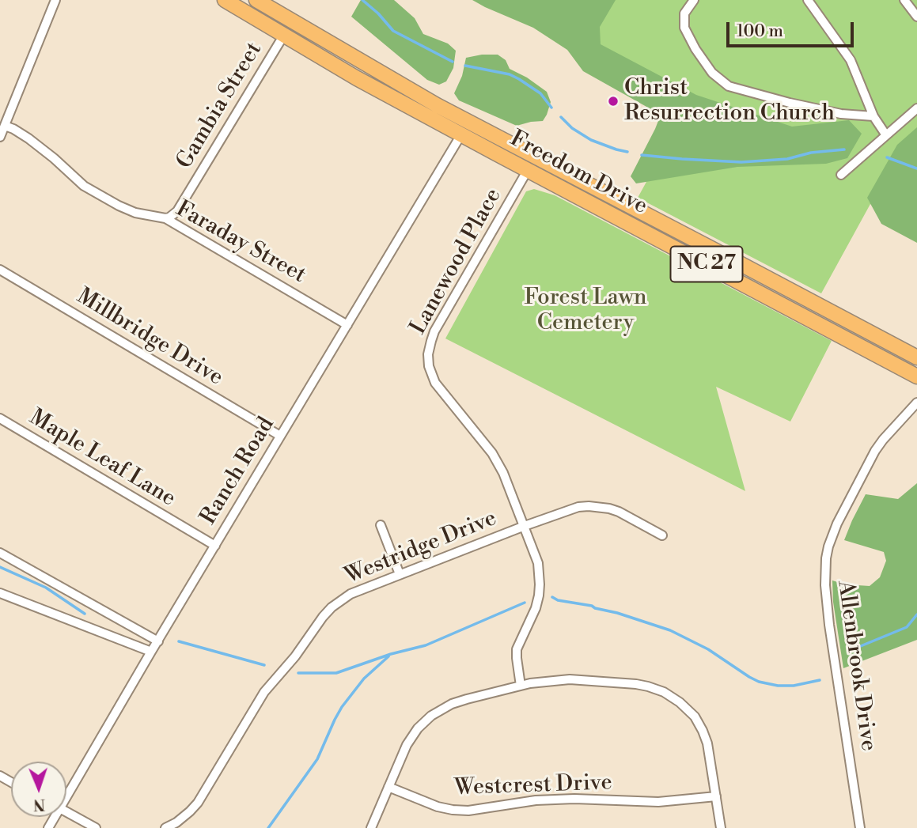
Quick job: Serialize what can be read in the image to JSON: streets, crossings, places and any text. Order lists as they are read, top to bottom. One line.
{"streets":{"main road":["Freedom Drive","NC 27"],"street":["Gambia Street","Faraday Street","Lanewood Place","Millbridge Drive","Maple Leaf Lane","Ranch Road","Westridge Drive","Allenbrook Drive","Westcrest Drive"]},"crossings":[["Gambia Street","Freedom Drive"],["Gambia Street","Faraday Street"],["Freedom Drive","Lanewood Place"],["Freedom Drive","Ranch Road"],["Faraday Street","Ranch Road"],["Lanewood Place","Westridge Drive"],["Millbridge Drive","Ranch Road"],["Maple Leaf Lane","Ranch Road"]],"parks":["Forest Lawn Cemetery"],"places":["Christ Resurrection Church"],"scale_bar":"100 m","north":"bottom"}
